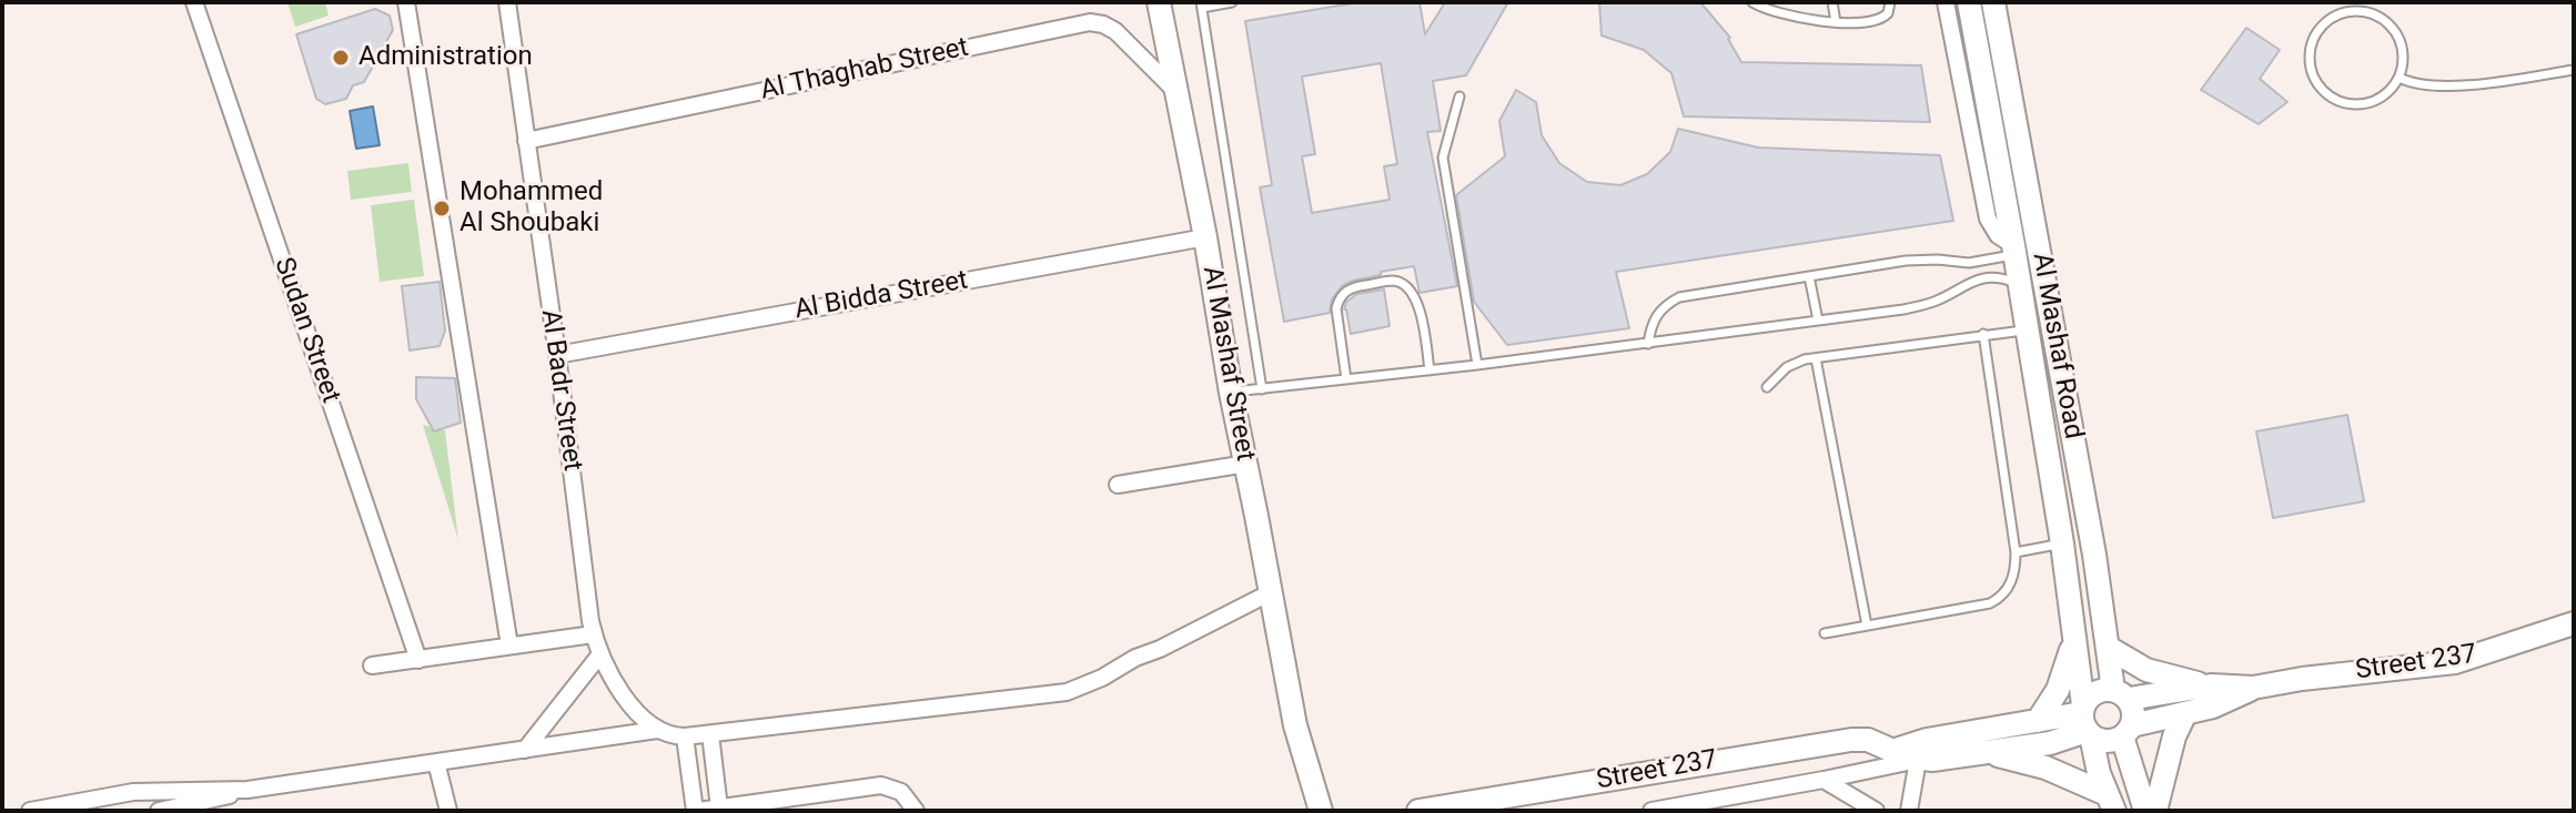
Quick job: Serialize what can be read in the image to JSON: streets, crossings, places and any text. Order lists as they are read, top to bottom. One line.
{"streets":{"street":["Al Thaghab Street","Al Bidda Street","Sudan Street","Al Mashaf Road","Al Mashaf Street","Al Badr Street","Street 237"]},"crossings":[["Al Thaghab Street","Al Mashaf Street"],["Al Thaghab Street","Al Badr Street"],["Al Bidda Street","Al Mashaf Street"],["Al Bidda Street","Al Badr Street"],["Al Mashaf Road","Street 237"]],"places":["Administration","Mohammed Al Shoubaki"]}
